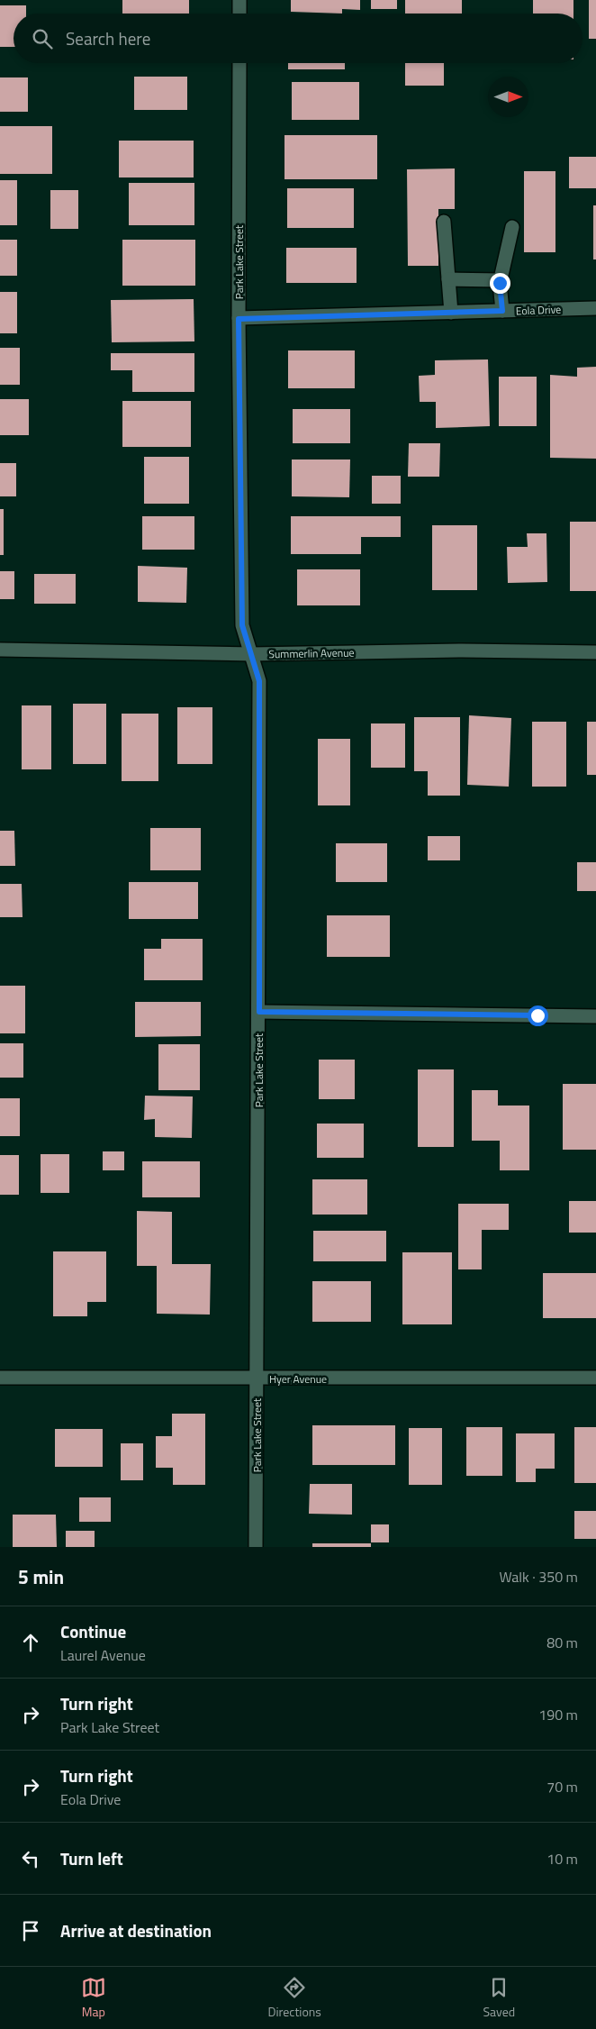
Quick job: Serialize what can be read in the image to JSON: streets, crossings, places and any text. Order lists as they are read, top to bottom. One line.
{"streets":{"street":["Park Lake Street","Eola Drive","Summerlin Avenue","Hyer Avenue"]},"crossings":[["Park Lake Street","Eola Drive"],["Park Lake Street","Summerlin Avenue"],["Park Lake Street","Hyer Avenue"]],"north":"right","page":{"search":"Search here","heading":["5 min","Walk · 350 m"],"list":[["Continue","Laurel Avenue","80 m"],["Turn right","Park Lake Street","190 m"],["Turn right","Eola Drive","70 m"],["Turn left","10 m"],"Arrive at destination"],"nav":["Map","Directions","Saved"]}}
